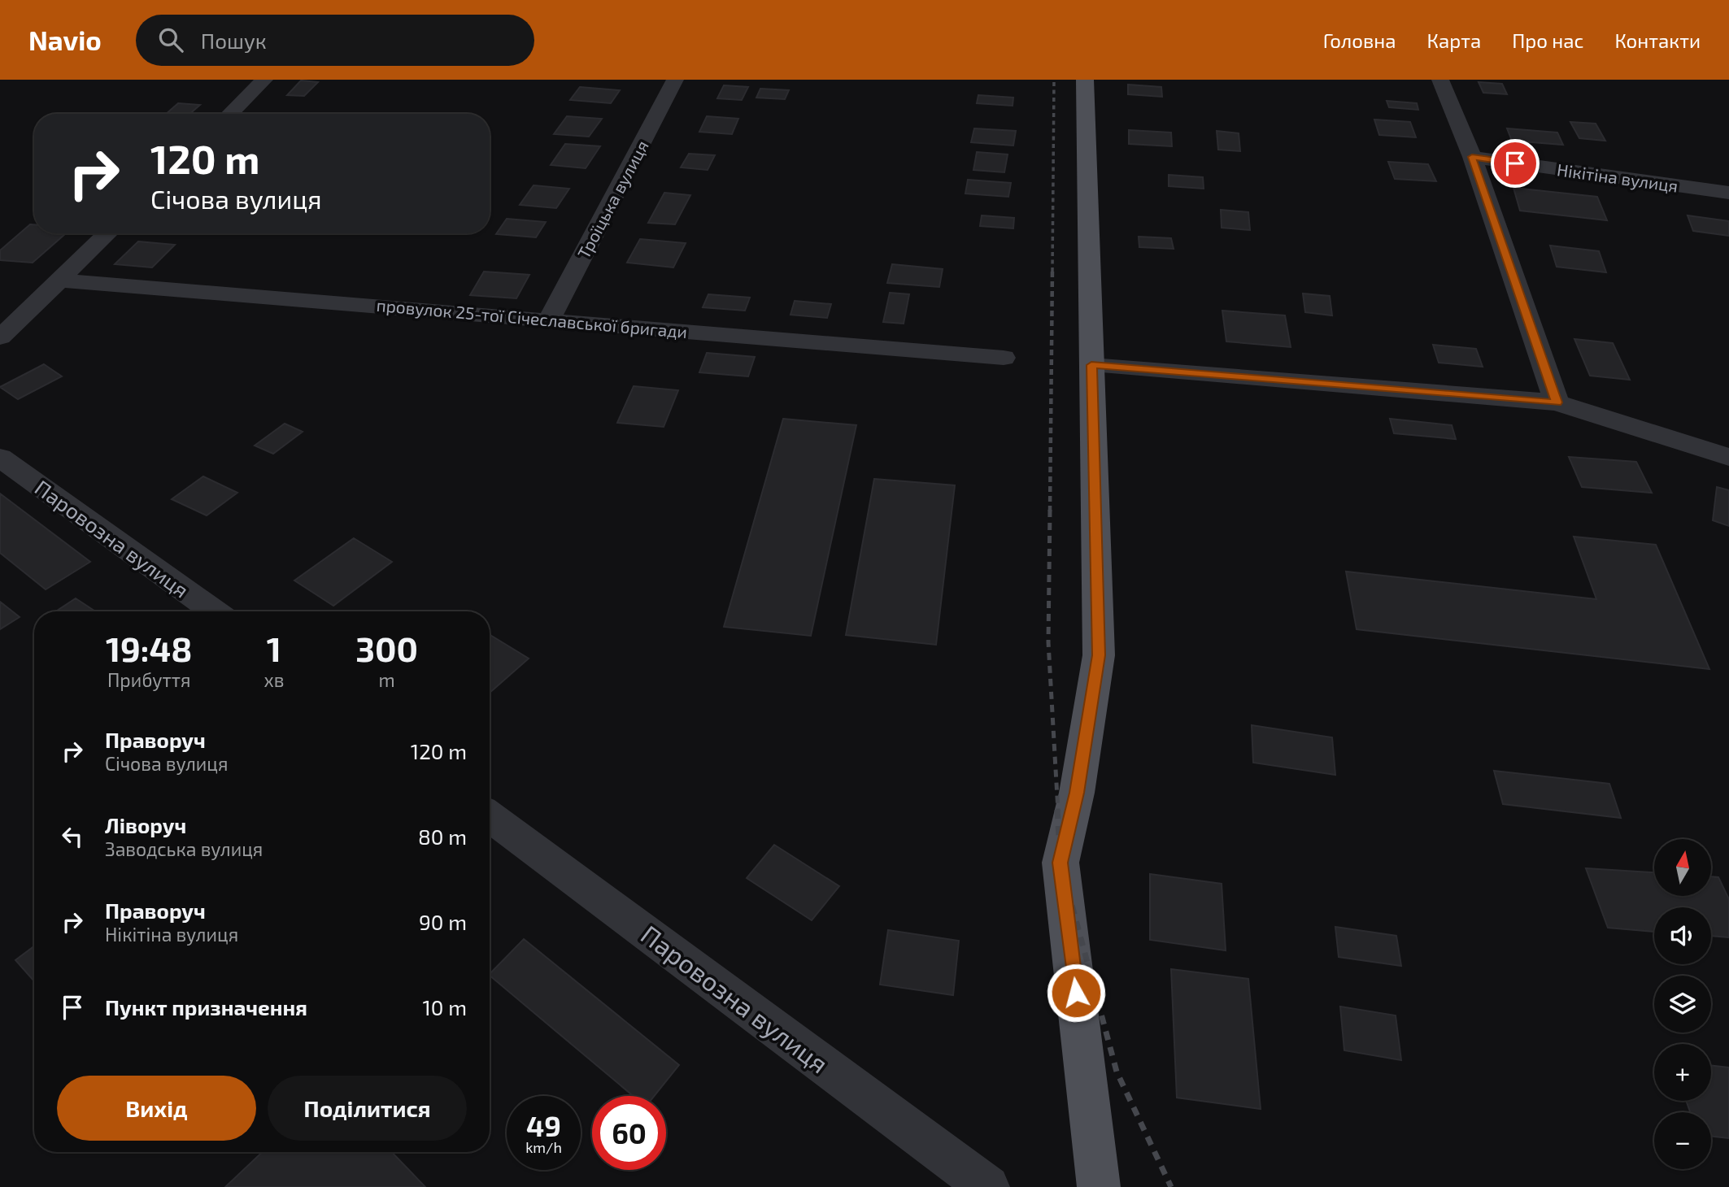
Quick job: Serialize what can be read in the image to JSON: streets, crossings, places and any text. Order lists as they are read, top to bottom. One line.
{"streets":{"street":["Нікітіна вулиця","Троїцька вулиця","провулок 25-тої Січеславської бригади","Паровозна вулиця"]},"crossings":[["Троїцька вулиця","провулок 25-тої Січеславської бригади"]],"north":"top","page":{"header":"Navio","search":"Пошук","nav":["Головна","Карта","Про нас","Контакти"],"turn":["120 m","Січова вулиця"],"eta":["19:48","Прибуття","1","хв","300","m"],"list":[{"name":"Праворуч","note":"Січова вулиця","value":"120 m"},{"name":"Ліворуч","note":"Заводська вулиця","value":"80 m"},{"name":"Праворуч","note":"Нікітіна вулиця","value":"90 m"},{"name":"Пункт призначення","value":"10 m"}],"map_buttons":["+","−"],"buttons":["Вихід","Поділитися"],"speed":"49 km/h","limit":"60"}}
